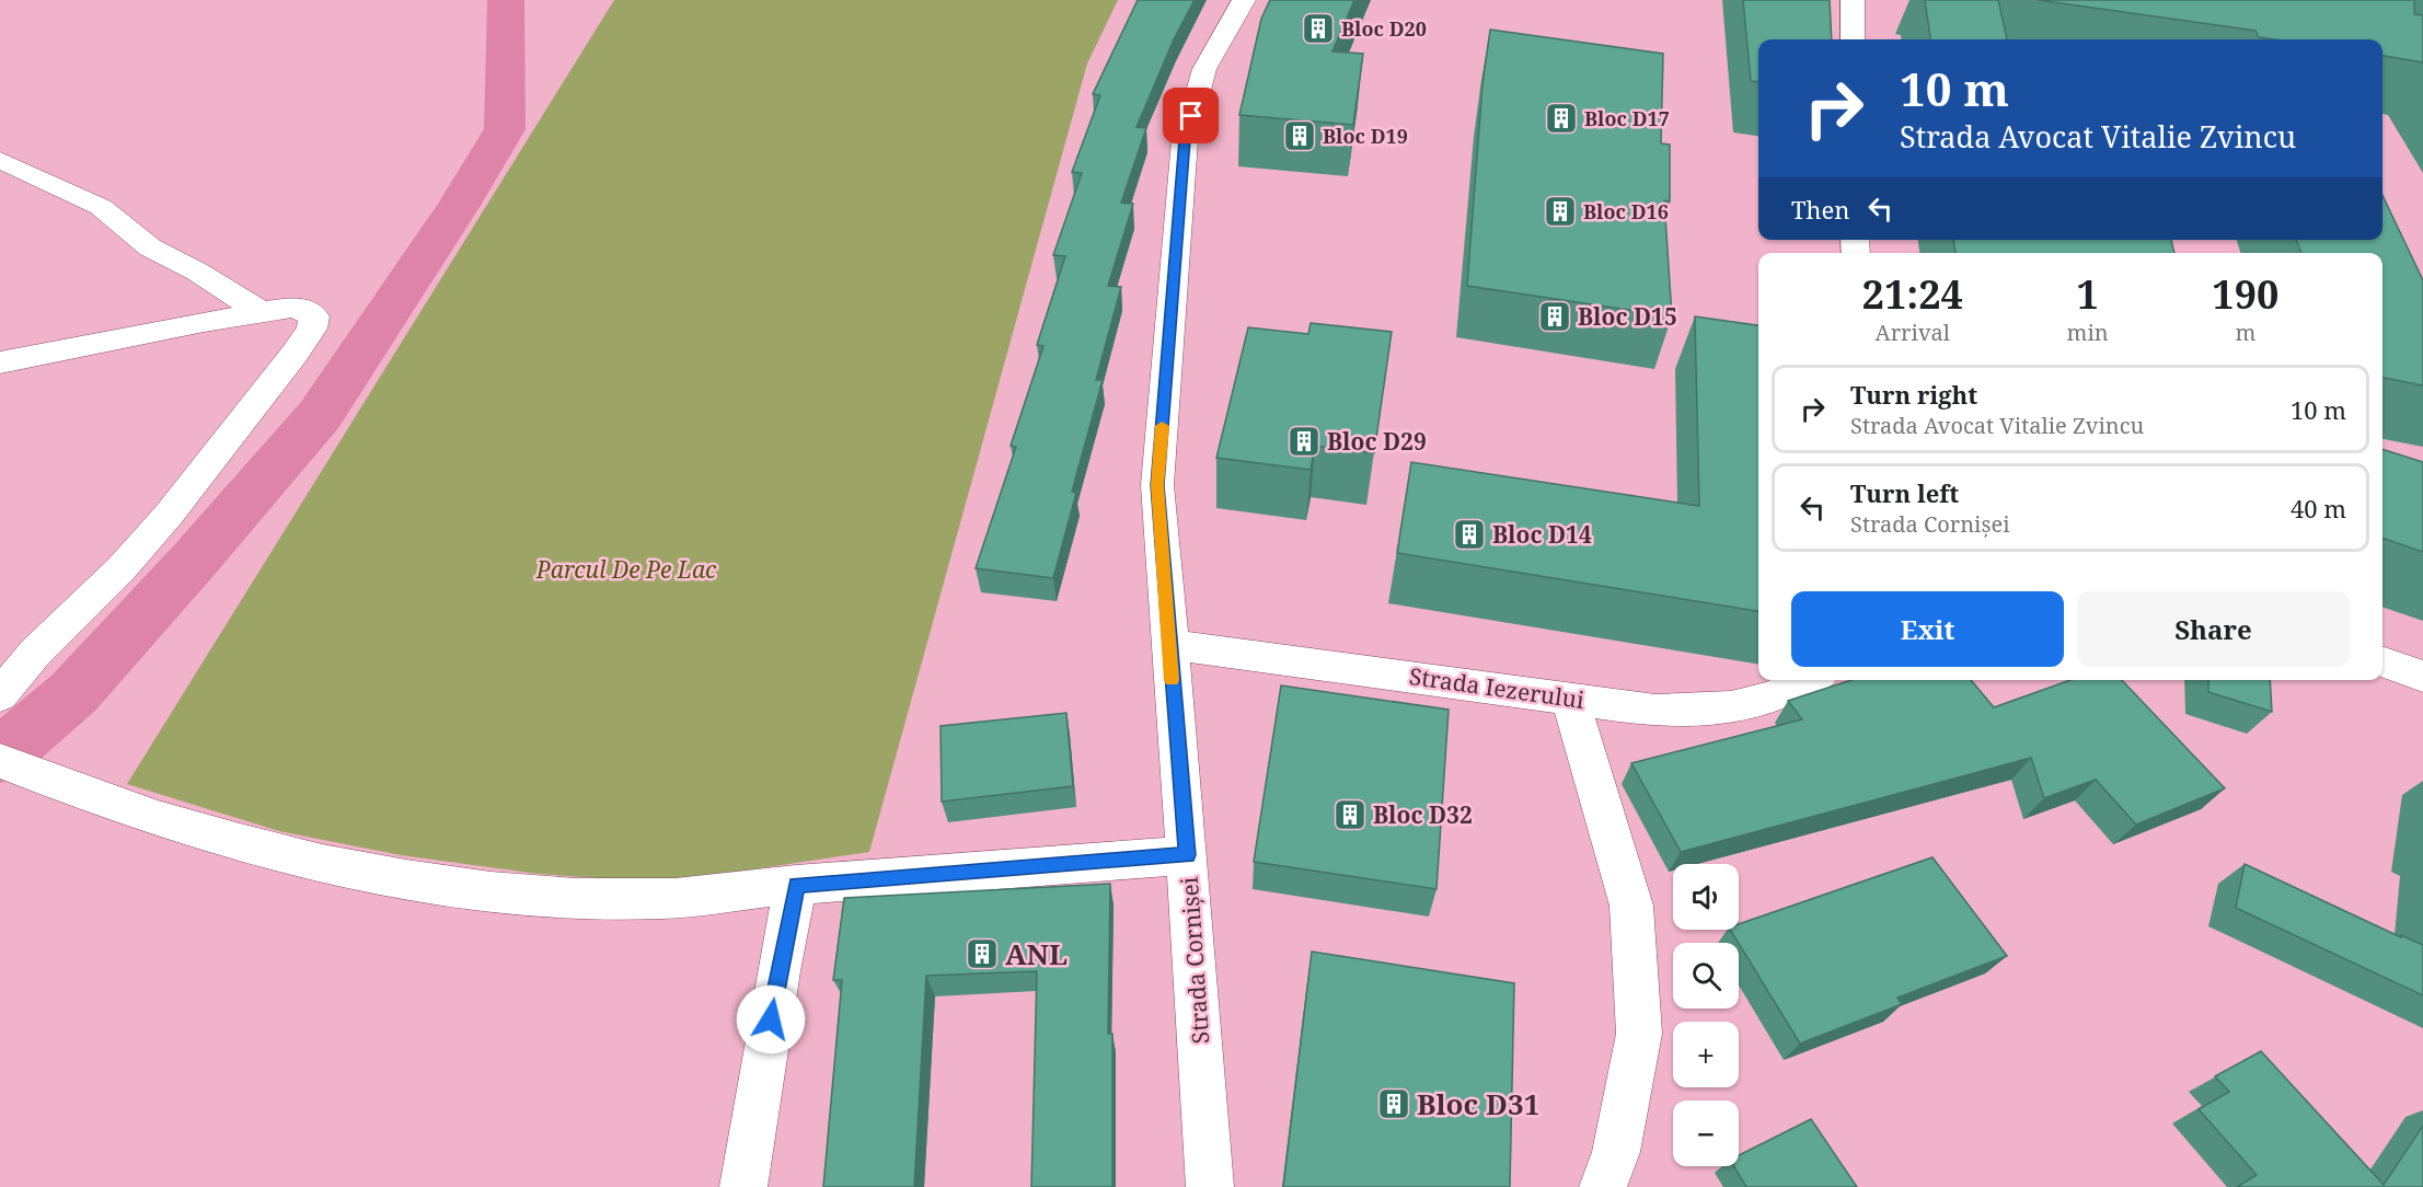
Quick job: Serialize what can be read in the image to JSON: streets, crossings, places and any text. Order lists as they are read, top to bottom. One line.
{"streets":{"street":["Strada Iezerului","Strada Cornișei"]},"crossings":[["Strada Iezerului","Strada Cornișei"]],"parks":["Parcul De Pe Lac"],"places":{"building":["Bloc D20","Bloc D17","Bloc D19","Bloc D16","Bloc D15","Bloc D29","Bloc D14","Bloc D32","ANL","Bloc D31"]},"page":{"turn":["10 m","Strada Avocat Vitalie Zvincu"],"then":"Then","eta":["21:24","Arrival","1","min","190","m"],"list":[{"name":"Turn right","note":"Strada Avocat Vitalie Zvincu","value":"10 m"},{"name":"Turn left","note":"Strada Cornișei","value":"40 m"}],"buttons":["Exit","Share"],"map_buttons":["+","−"]}}
